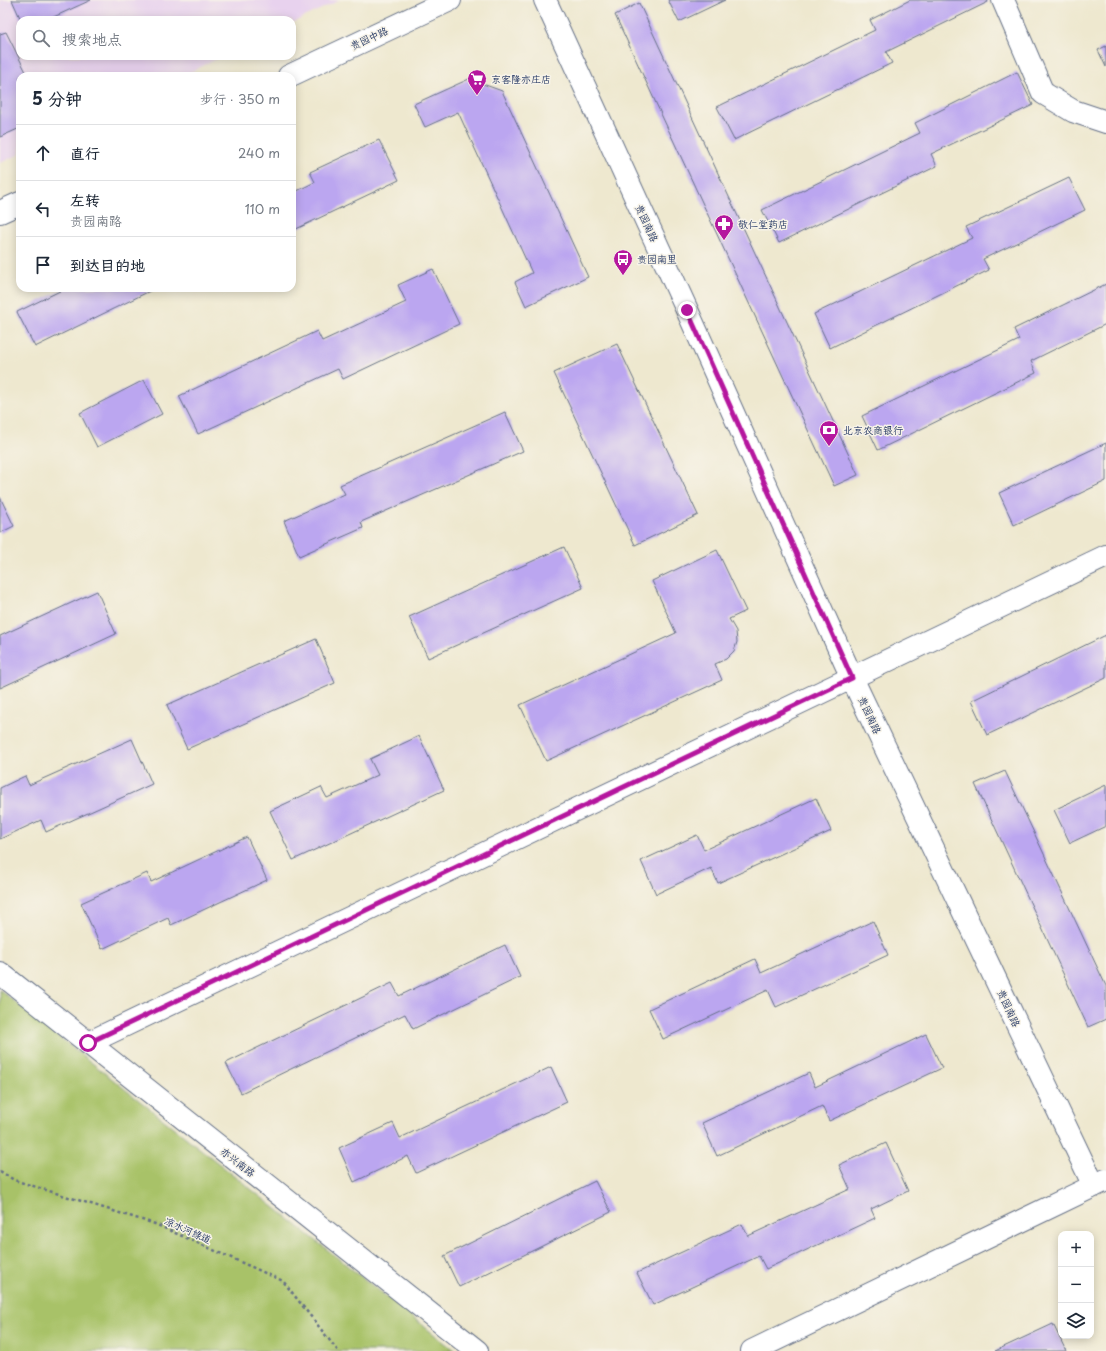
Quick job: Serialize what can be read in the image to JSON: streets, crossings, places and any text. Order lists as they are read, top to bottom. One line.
{"streets":{"street":["贵园中路","贵园南路","亦兴南路"],"path":["凉水河绿道"]},"places":{"supermarket":["京客隆亦庄店"],"pharmacy":["敬仁堂药店"],"bus stop":["贵园南里"],"bank":["北京农商银行"]},"page":{"search":"搜索地点","heading":["5 分钟","步行 · 350 m"],"list":[["直行","240 m"],["左转","贵园南路","110 m"],"到达目的地"],"map_buttons":["+","−"]}}
